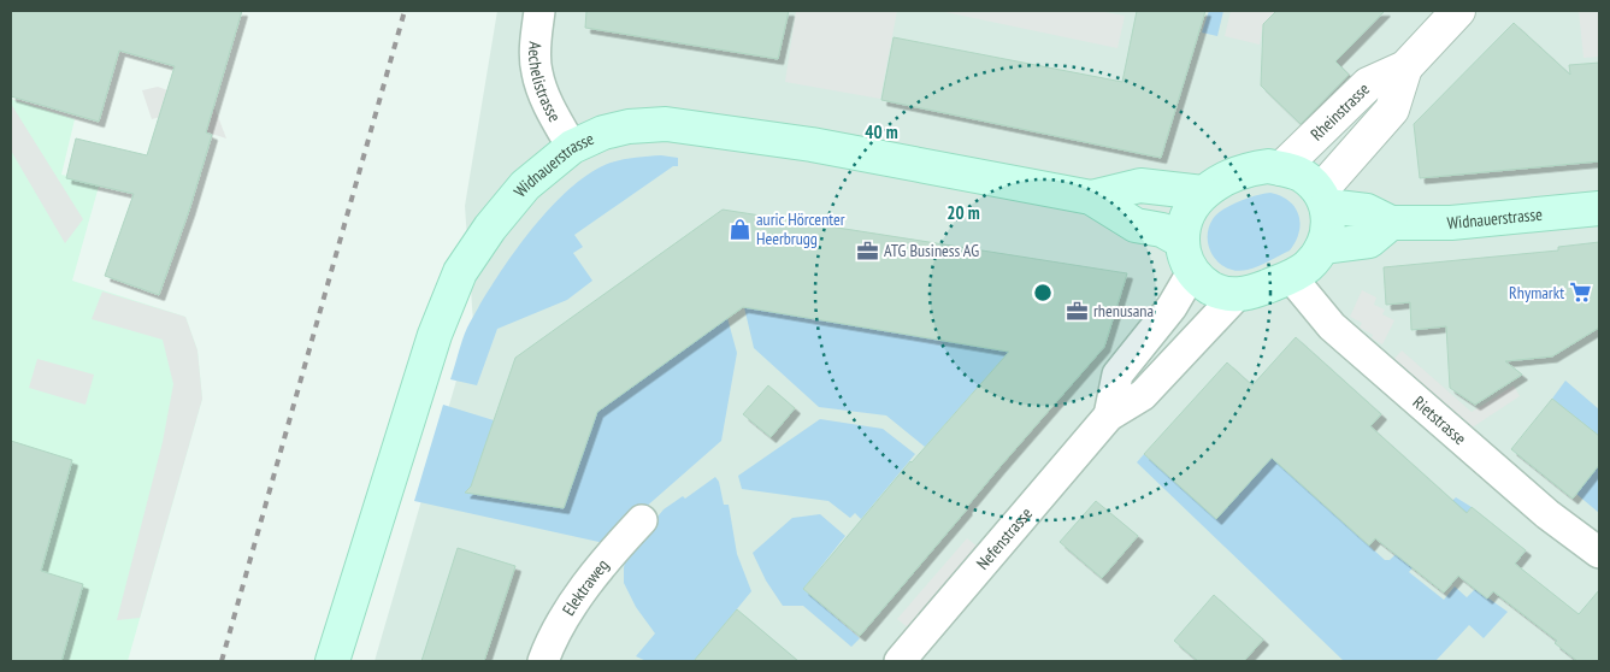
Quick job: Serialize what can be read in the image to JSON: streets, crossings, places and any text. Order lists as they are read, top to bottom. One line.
{"streets":{"main road":["Widnauerstrasse"],"street":["Aechelistrasse","Rheinstrasse","Rietstrasse","Nefenstrasse","Elektraweg"]},"crossings":[["Aechelistrasse","Widnauerstrasse"],["Rheinstrasse","Widnauerstrasse"],["Rheinstrasse","Rietstrasse"],["Rheinstrasse","Nefenstrasse"],["Widnauerstrasse","Rietstrasse"],["Widnauerstrasse","Nefenstrasse"],["Rietstrasse","Nefenstrasse"]],"places":{"shop":["auric Hörcenter Heerbrugg"],"office":["ATG Business AG","rhenusana"],"supermarket":["Rhymarkt"]},"rings":["40 m","20 m"]}
